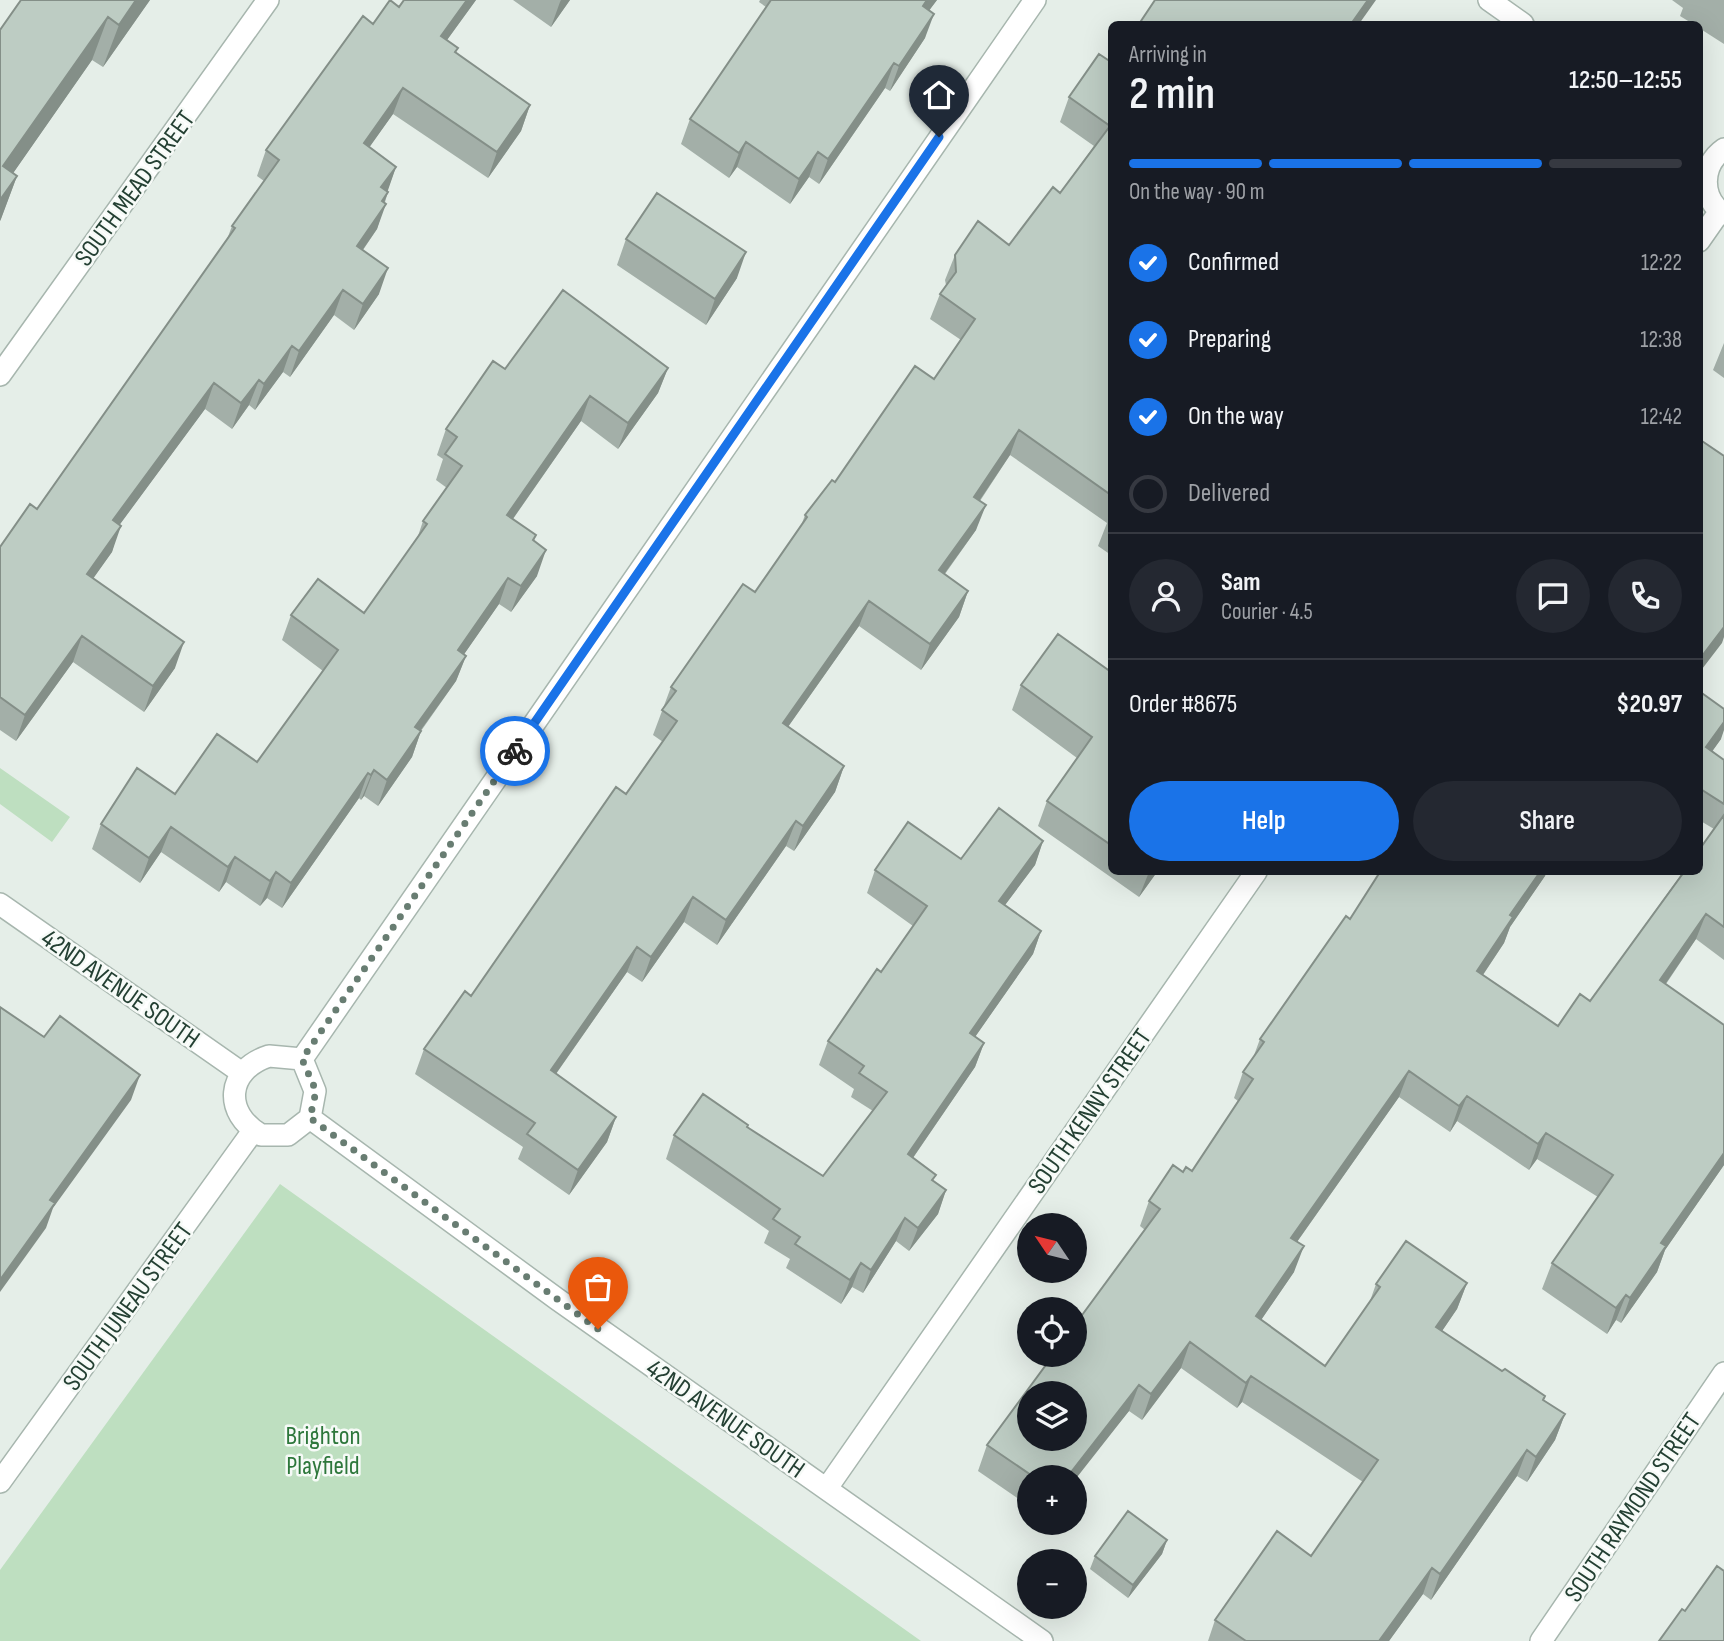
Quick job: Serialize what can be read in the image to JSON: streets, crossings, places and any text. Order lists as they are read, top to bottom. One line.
{"streets":{"street":["SOUTH MEAD STREET","42ND AVENUE SOUTH","SOUTH KENNY STREET","SOUTH JUNEAU STREET","SOUTH RAYMOND STREET"]},"crossings":[["42ND AVENUE SOUTH","SOUTH KENNY STREET"],["42ND AVENUE SOUTH","SOUTH JUNEAU STREET"]],"parks":["Brighton Playfield"],"north":"top left","page":{"heading":["2 min","Arriving in","12:50–12:55"],"panel":["Sam","Courier · 4.5","Order #8675","$20.97"],"bar":"On the way · 90 m","list":[["Confirmed","12:22"],["Preparing","12:38"],["On the way","12:42"],"Delivered"],"buttons":["Help","Share"],"map_buttons":["+","−"]}}
